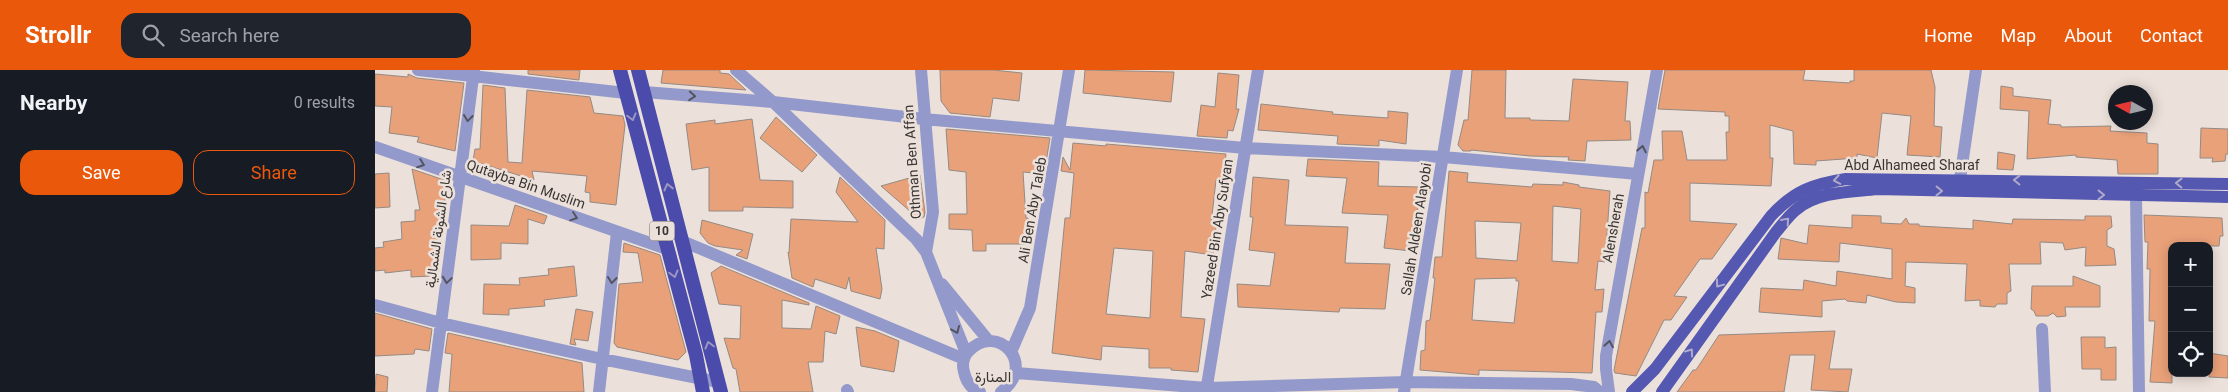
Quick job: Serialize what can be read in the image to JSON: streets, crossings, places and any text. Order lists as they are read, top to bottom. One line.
{"streets":{"highway":["10"],"main road":["Abd Alhameed Sharaf"],"street":["Othman Ben Affan","Qutayba Bin Muslim","Ali Ben Aby Taleb","Alensherah","شارع الشونة الشمالية","Yazeed Bin Aby Sufyan","Sallah Aldeen Alayobi"]},"crossings":[["Qutayba Bin Muslim","شارع الشونة الشمالية"],["Qutayba Bin Muslim","10"]],"one_way":["Alensherah","شارع الشونة الشمالية"],"districts":["المنارة"],"north":"left","page":{"header":"Strollr","search":"Search here","nav":["Home","Map","About","Contact"],"heading":["Nearby","0 results"],"buttons":["Save","Share"],"map_buttons":["+","−"]}}
